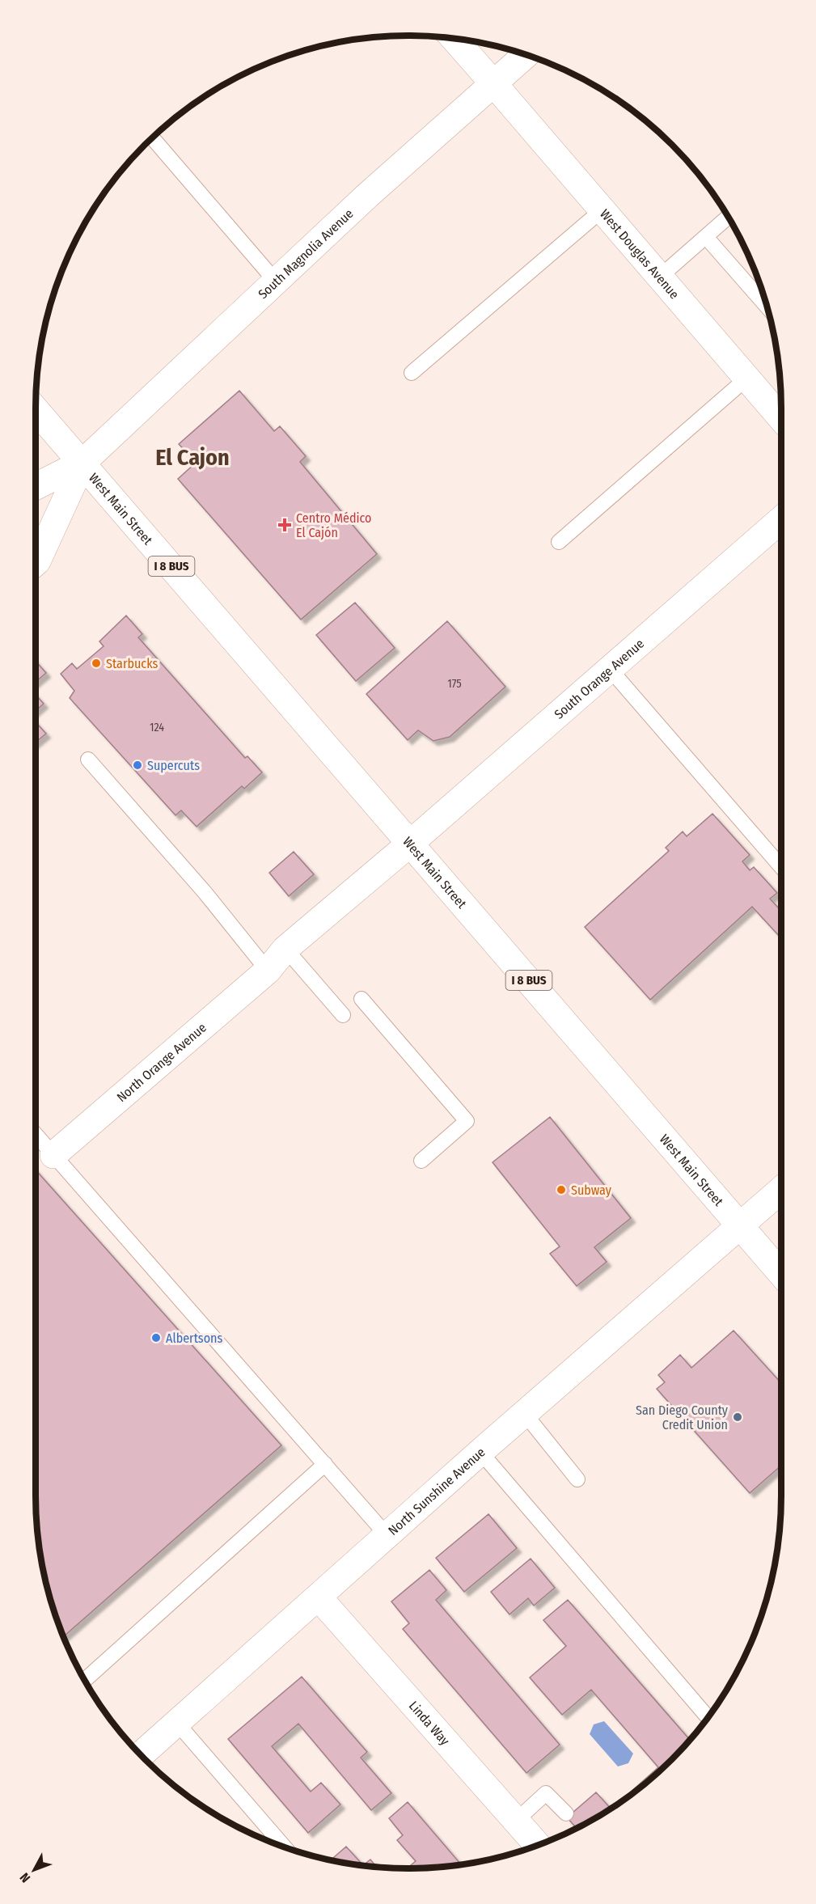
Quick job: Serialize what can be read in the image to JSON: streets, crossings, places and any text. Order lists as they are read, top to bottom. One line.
{"streets":{"street":["South Magnolia Avenue","West Douglas Avenue","West Main Street","I 8 BUS","South Orange Avenue","North Orange Avenue","North Sunshine Avenue","Linda Way"]},"crossings":[["South Magnolia Avenue","West Douglas Avenue"],["South Magnolia Avenue","West Main Street"],["South Magnolia Avenue","I 8 BUS"],["West Main Street","I 8 BUS"],["West Main Street","South Orange Avenue"],["West Main Street","North Sunshine Avenue"],["North Sunshine Avenue","Linda Way"]],"districts":["El Cajon"],"places":{"health":["Centro Médico El Cajón"],"other":["Starbucks","Supercuts","Subway","Albertsons","San Diego County Credit Union"]},"house_numbers":["175","124"],"north":"bottom left"}
